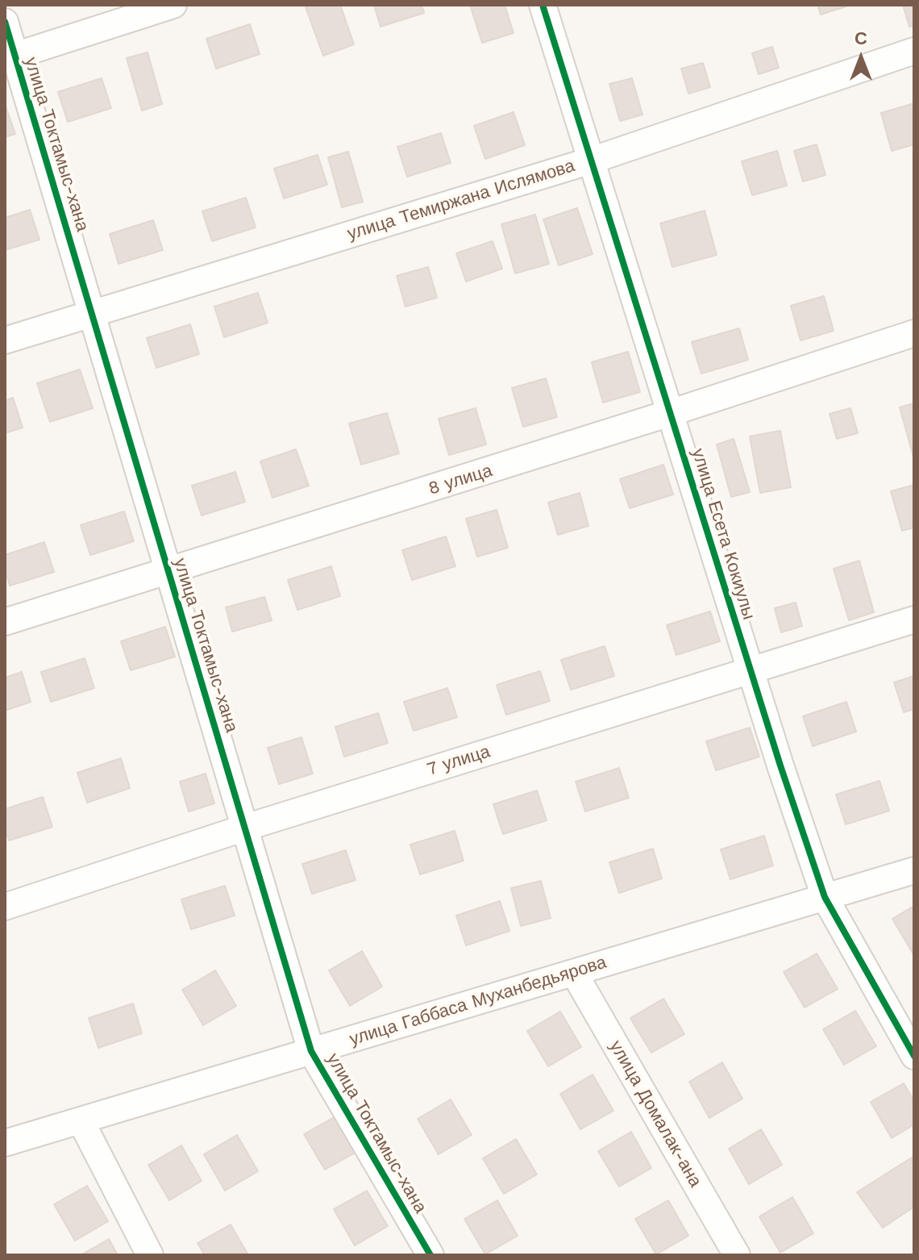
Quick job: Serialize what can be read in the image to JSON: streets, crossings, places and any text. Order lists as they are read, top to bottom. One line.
{"streets":{"street":["улица Токтамыс-хана","улица Темиржана Ислямова","8 улица","улица Есета Кокиулы","7 улица","улица Габбаса Муханбедьярова","улица Домалак-ана"]},"crossings":[["улица Токтамыс-хана","улица Темиржана Ислямова"],["улица Токтамыс-хана","8 улица"],["улица Токтамыс-хана","7 улица"],["улица Токтамыс-хана","улица Габбаса Муханбедьярова"],["улица Темиржана Ислямова","улица Есета Кокиулы"],["8 улица","улица Есета Кокиулы"],["улица Есета Кокиулы","7 улица"],["улица Есета Кокиулы","улица Габбаса Муханбедьярова"],["улица Габбаса Муханбедьярова","улица Домалак-ана"]],"north":"top"}
